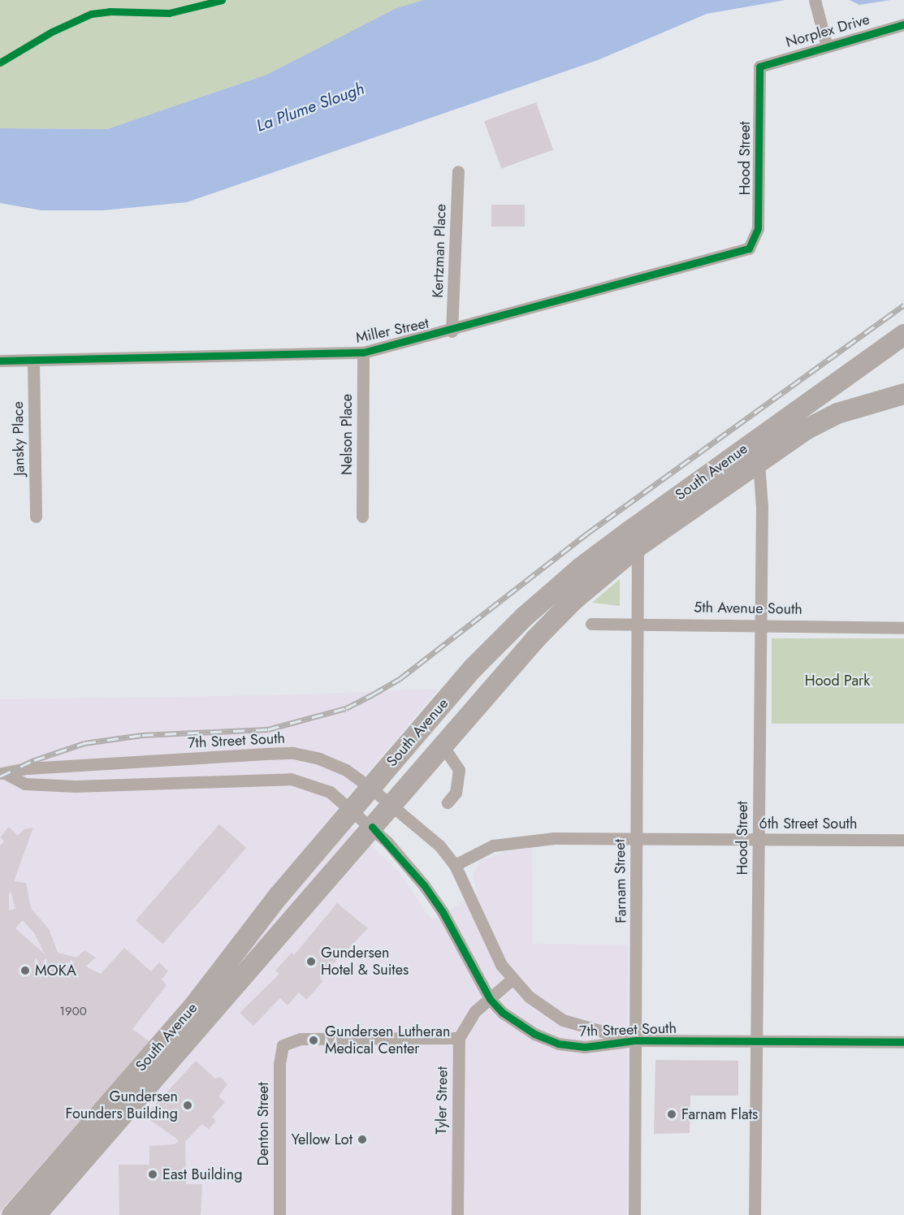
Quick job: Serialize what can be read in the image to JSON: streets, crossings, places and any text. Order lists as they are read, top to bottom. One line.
{"streets":{"highway":["South Avenue"],"street":["Norplex Drive","Hood Street","Kertzman Place","Miller Street","Nelson Place","Jansky Place","5th Avenue South","7th Street South","6th Street South","Farnam Street","Tyler Street","Denton Street"]},"crossings":[["Norplex Drive","Hood Street"],["Hood Street","Miller Street"],["Hood Street","South Avenue"],["Hood Street","5th Avenue South"],["Hood Street","7th Street South"],["Hood Street","6th Street South"],["Kertzman Place","Miller Street"],["Miller Street","Nelson Place"],["Miller Street","Jansky Place"],["South Avenue","7th Street South"],["South Avenue","Farnam Street"],["5th Avenue South","Farnam Street"],["7th Street South","6th Street South"],["7th Street South","Farnam Street"],["7th Street South","Tyler Street"],["6th Street South","Farnam Street"],["Tyler Street","Denton Street"]],"water":["La Plume Slough"],"parks":["Hood Park"],"places":["Gundersen Hotel & Suites","MOKA","Gundersen Lutheran Medical Center","Gundersen Founders Building","Farnam Flats","Yellow Lot","East Building"],"house_numbers":["1900"]}
